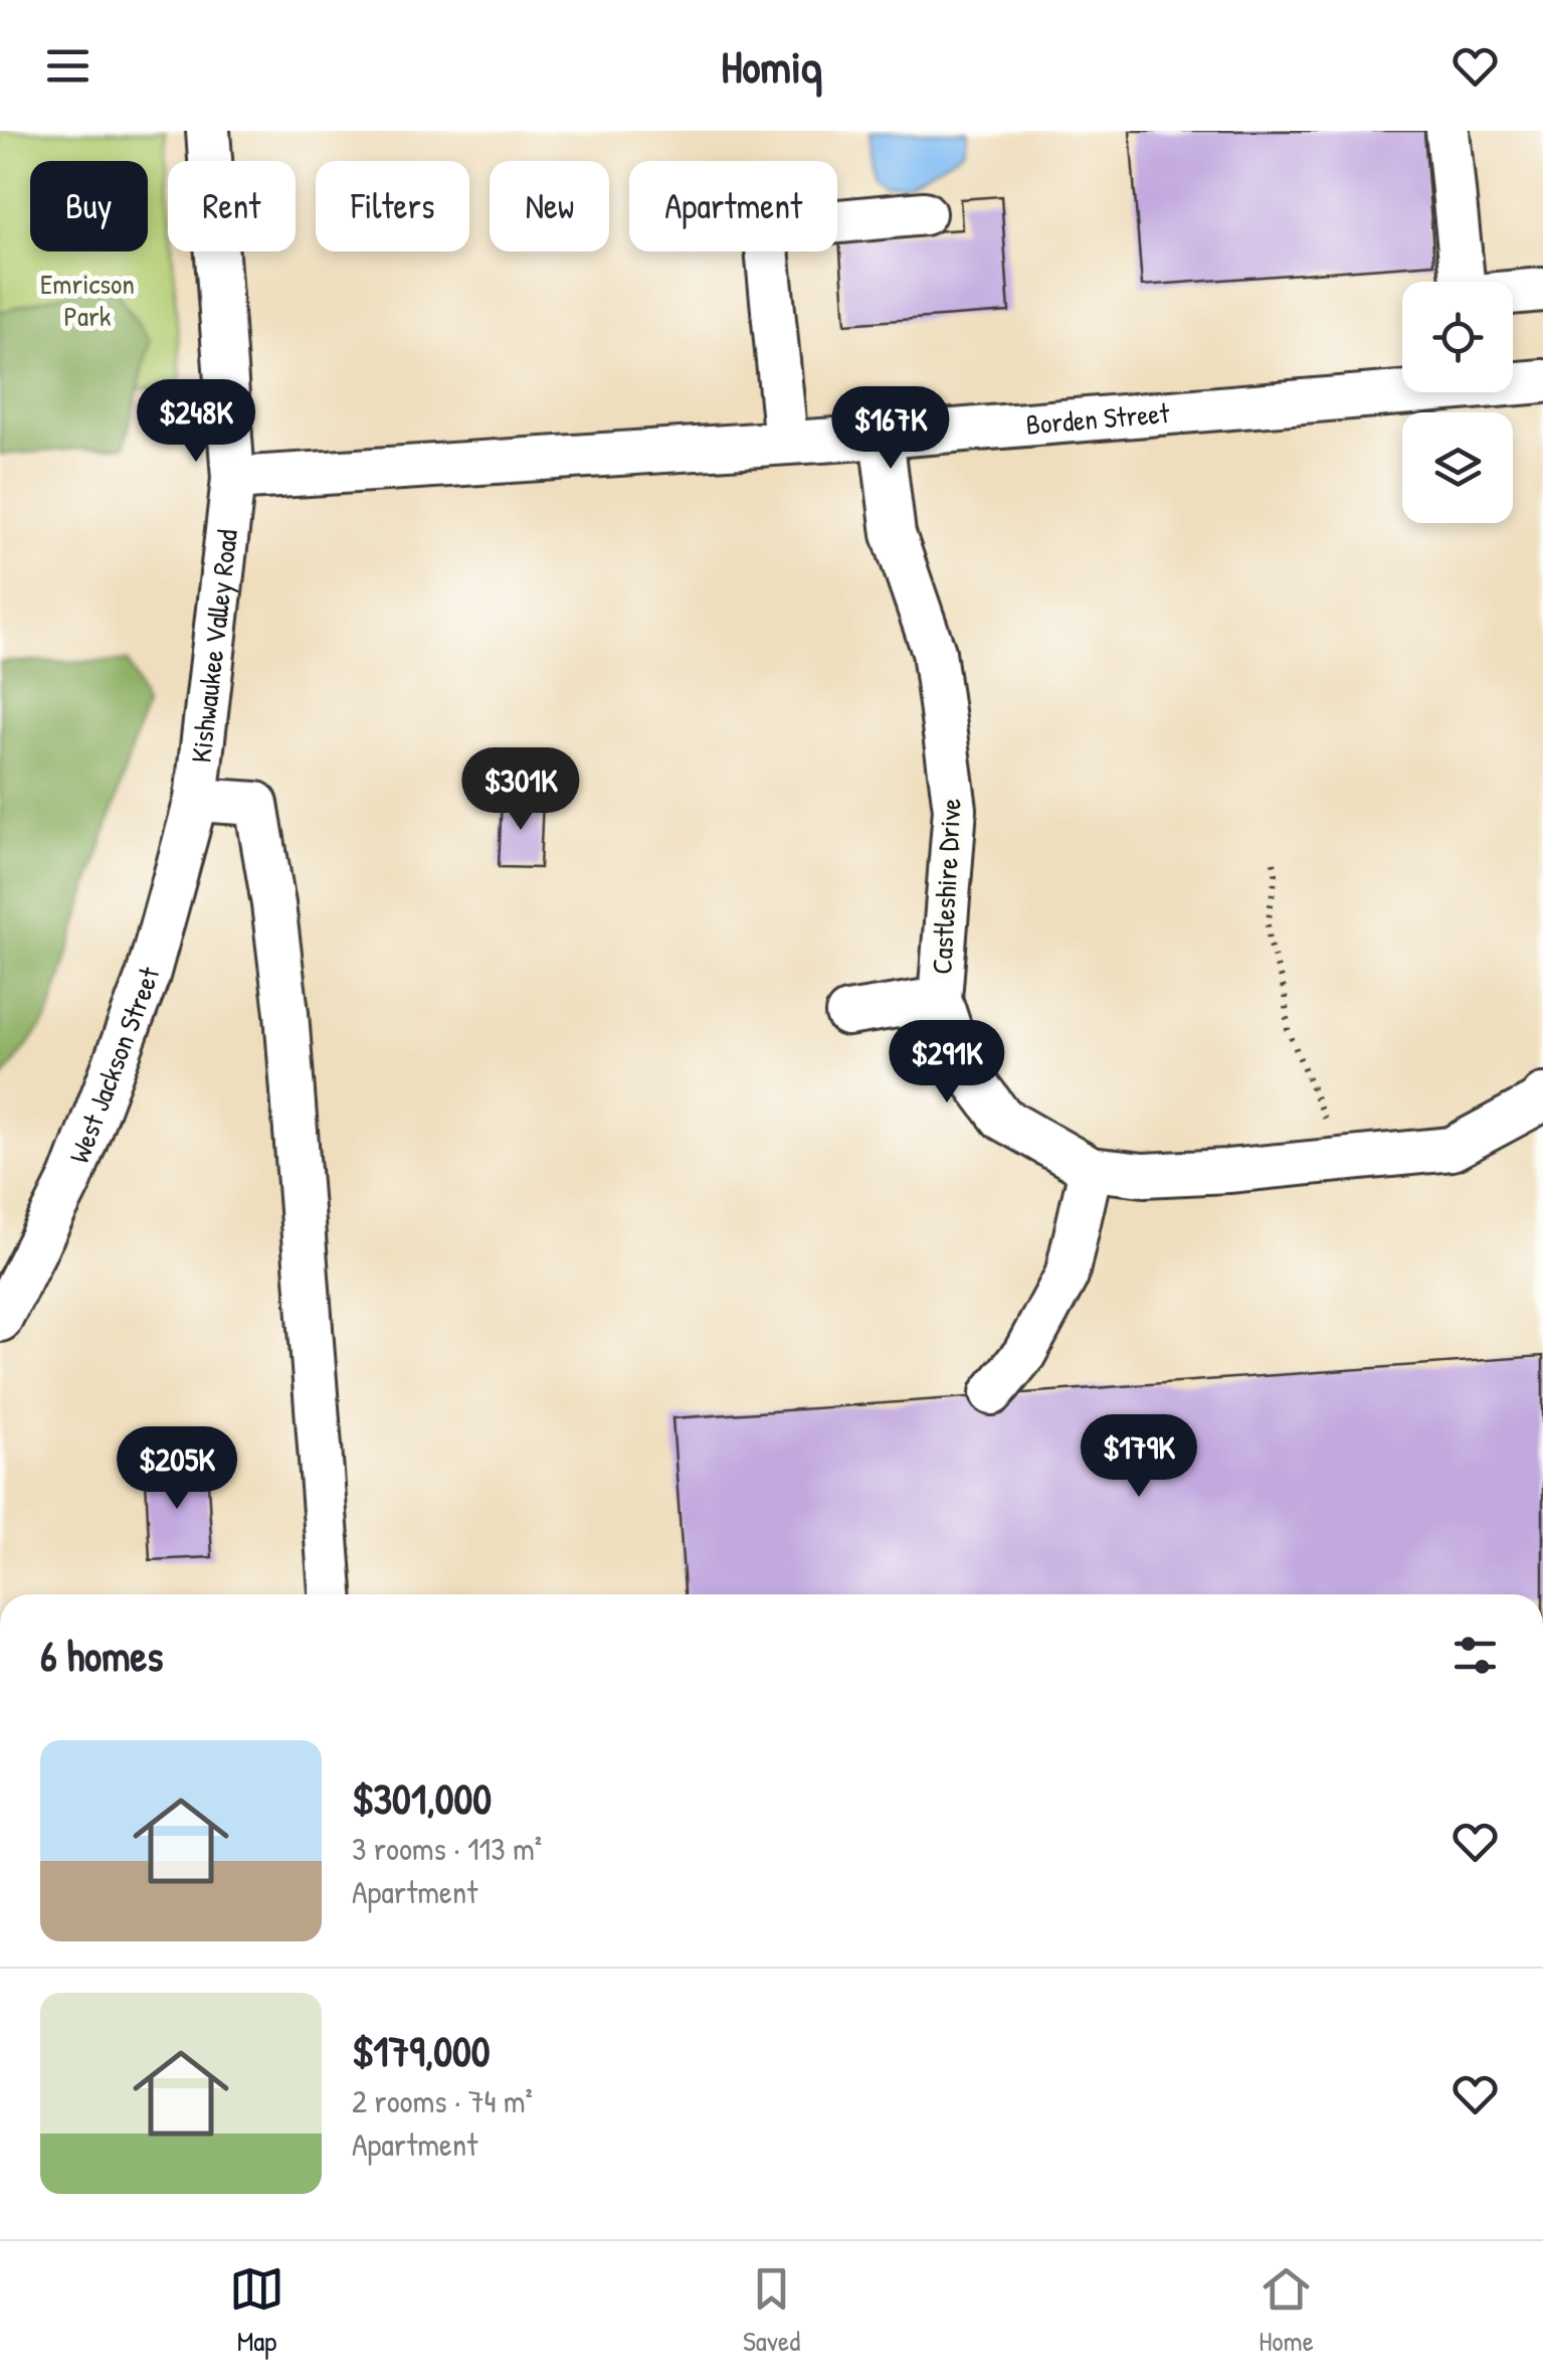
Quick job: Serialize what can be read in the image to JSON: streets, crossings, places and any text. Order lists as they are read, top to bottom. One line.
{"streets":{"street":["Borden Street","Kishwaukee Valley Road","Castleshire Drive","West Jackson Street"]},"crossings":[["Borden Street","Kishwaukee Valley Road"],["Borden Street","Castleshire Drive"],["Kishwaukee Valley Road","West Jackson Street"]],"parks":["Emricson Park"],"page":{"header":"Homiq","chip":["Buy","Rent","Filters","New","Apartment"],"price":["$248K","$167K","$301K","$291K","$179K","$205K"],"heading":"6 homes","list":[{"name":"$301,000","note":"3 rooms · 113 m² · Apartment"},{"name":"$179,000","note":"2 rooms · 74 m² · Apartment"}],"tabs":["Map","Saved","Home"]}}
